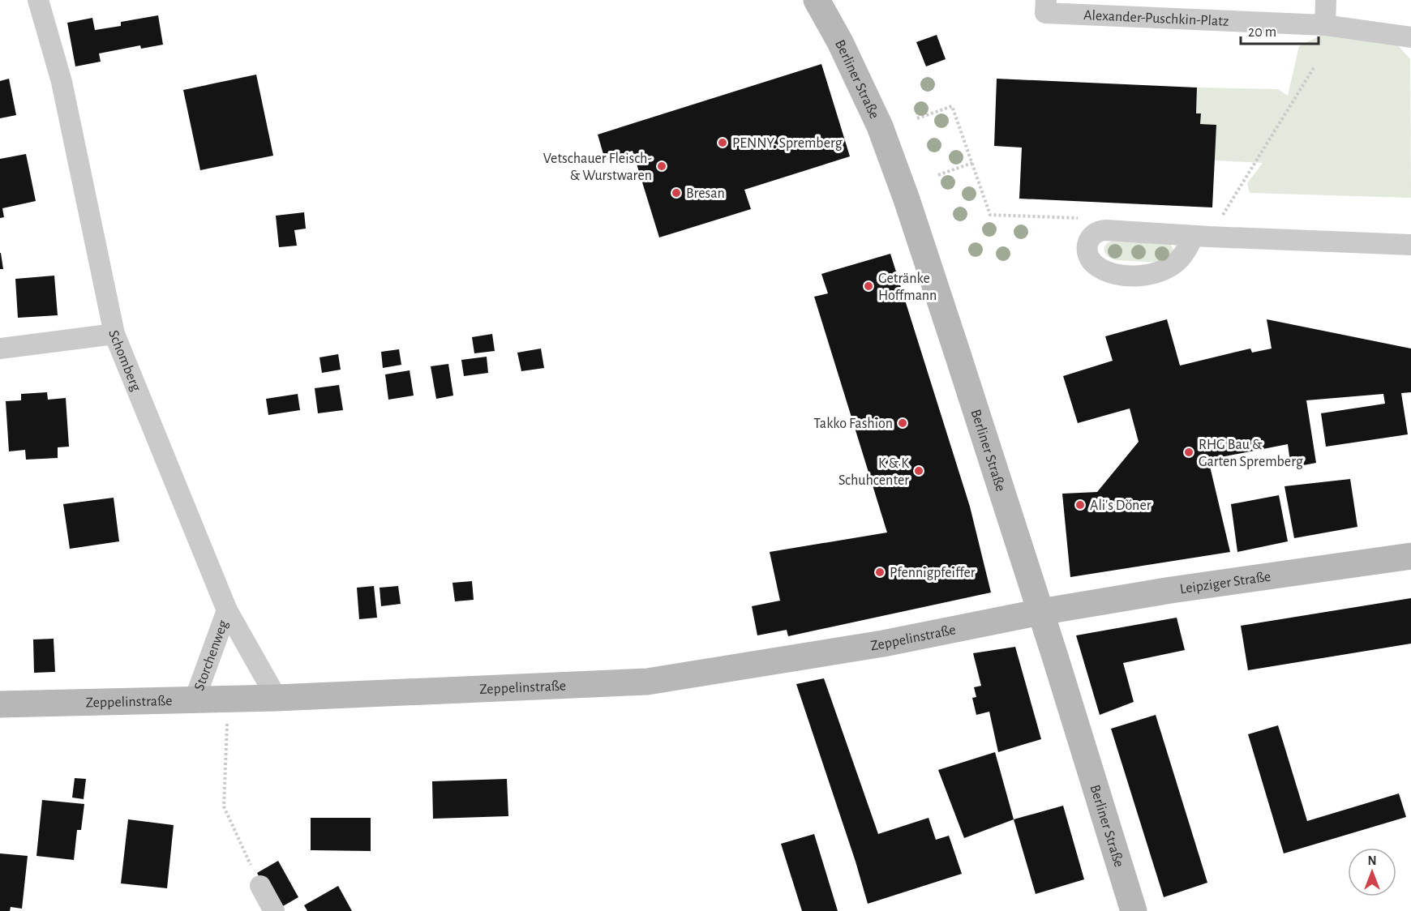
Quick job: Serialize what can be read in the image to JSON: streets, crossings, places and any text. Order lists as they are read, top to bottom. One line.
{"streets":{"street":["Alexander-Puschkin-Platz","Berliner Straße","Schomberg","Leipziger Straße","Zeppelinstraße","Storchenweg"]},"crossings":[["Berliner Straße","Leipziger Straße"],["Berliner Straße","Zeppelinstraße"],["Schomberg","Zeppelinstraße"],["Schomberg","Storchenweg"],["Leipziger Straße","Zeppelinstraße"],["Zeppelinstraße","Storchenweg"]],"places":["PENNY. Spremberg","Vetschauer Fleisch- & Wurstwaren","Bresan","Getränke Hoffmann","Takko Fashion","RHG Bau & Garten Spremberg","K & K Schuhcenter","Ali's Döner","Pfennigpfeiffer"],"scale_bar":"20 m","north":"top"}
